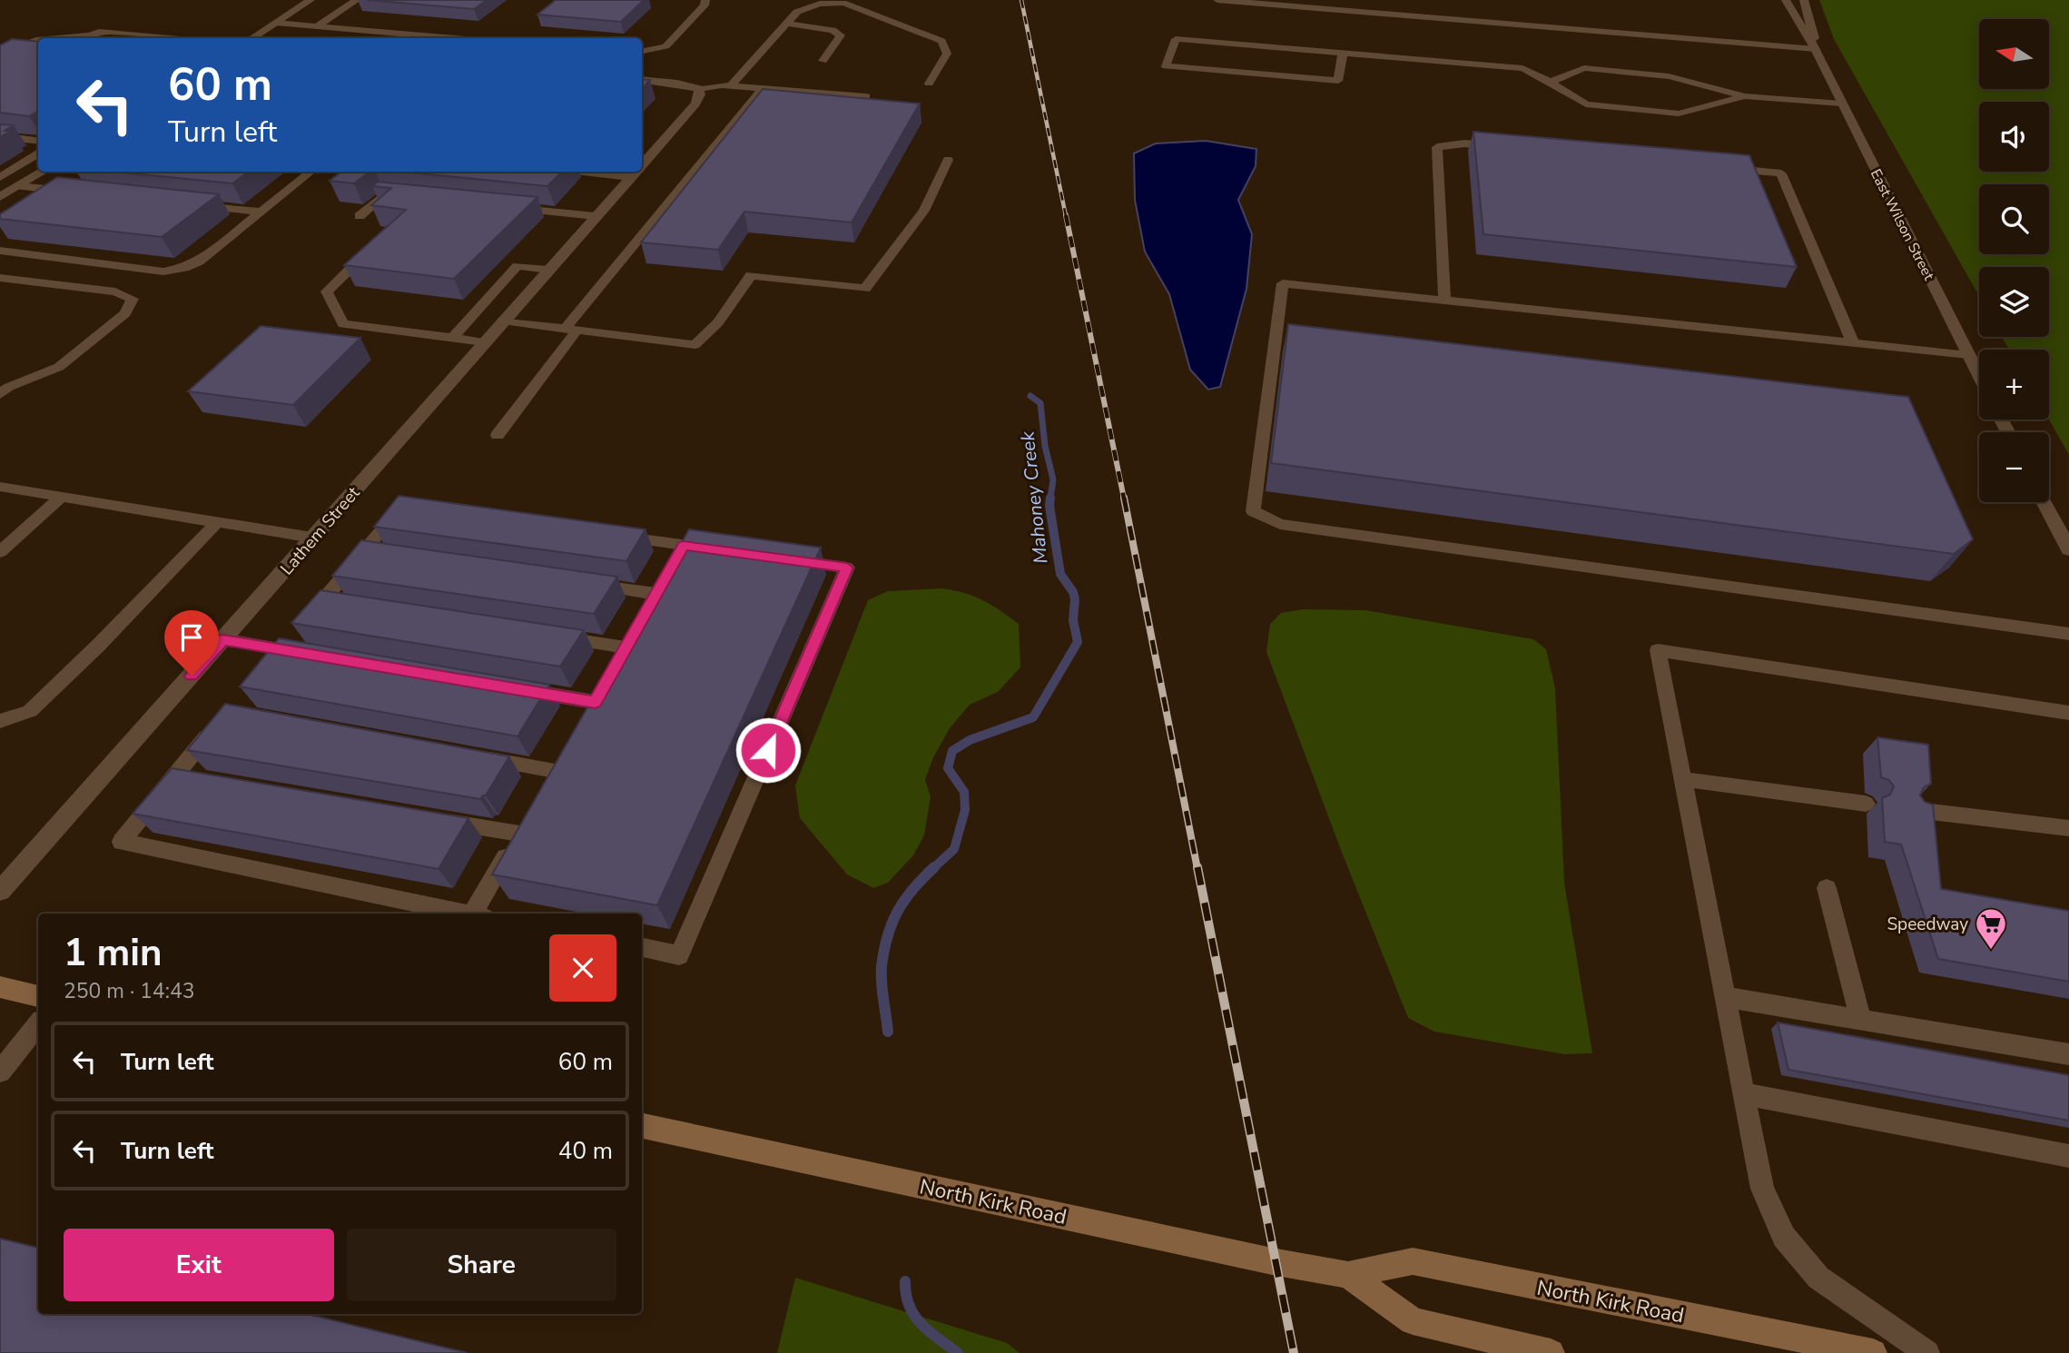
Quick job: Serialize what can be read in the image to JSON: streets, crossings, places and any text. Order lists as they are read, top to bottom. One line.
{"streets":{"street":["East Wilson Street","Lathem Street","North Kirk Road"]},"water":["Mahoney Creek"],"places":{"supermarket":["Speedway"]},"north":"left","page":{"map_buttons":["+","−"],"turn":["60 m","Turn left"],"heading":["1 min","250 m · 14:43"],"list":[{"name":"Turn left","value":"60 m"},{"name":"Turn left","value":"40 m"}],"buttons":["Exit","Share"]}}
